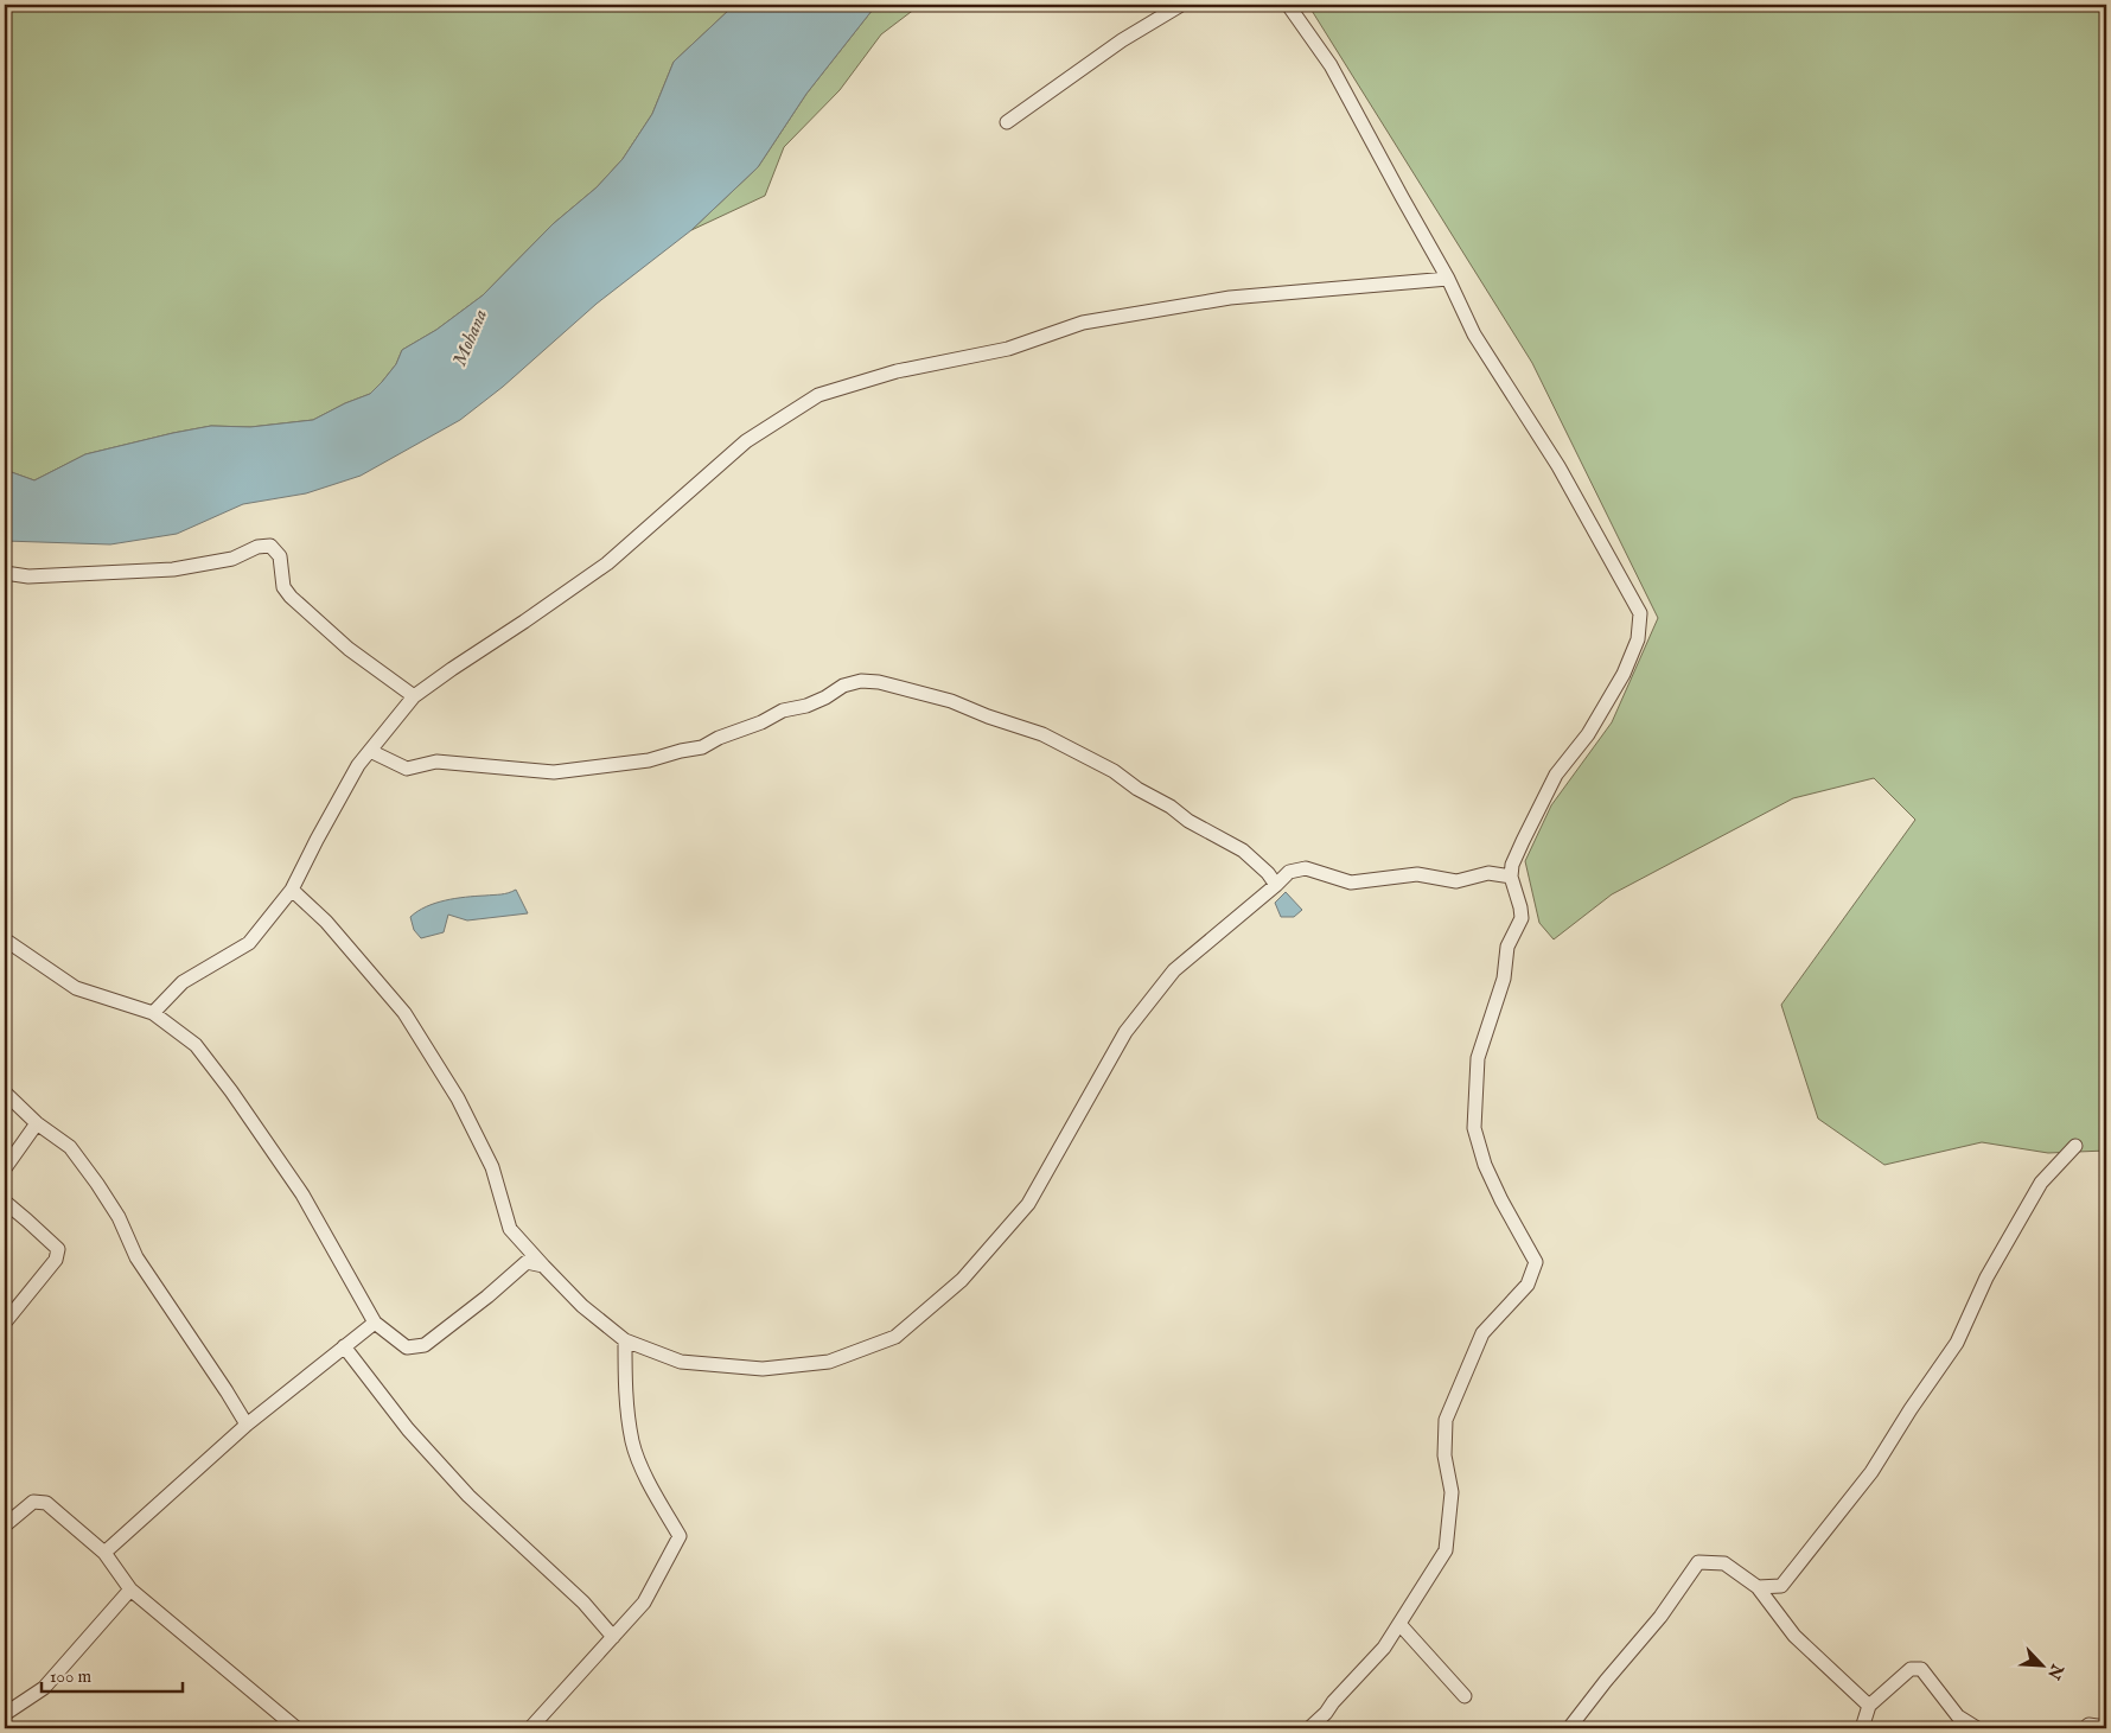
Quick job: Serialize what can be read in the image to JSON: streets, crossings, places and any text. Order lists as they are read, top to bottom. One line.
{"water":["Mohana"],"scale_bar":"100 m","north":"bottom right"}
